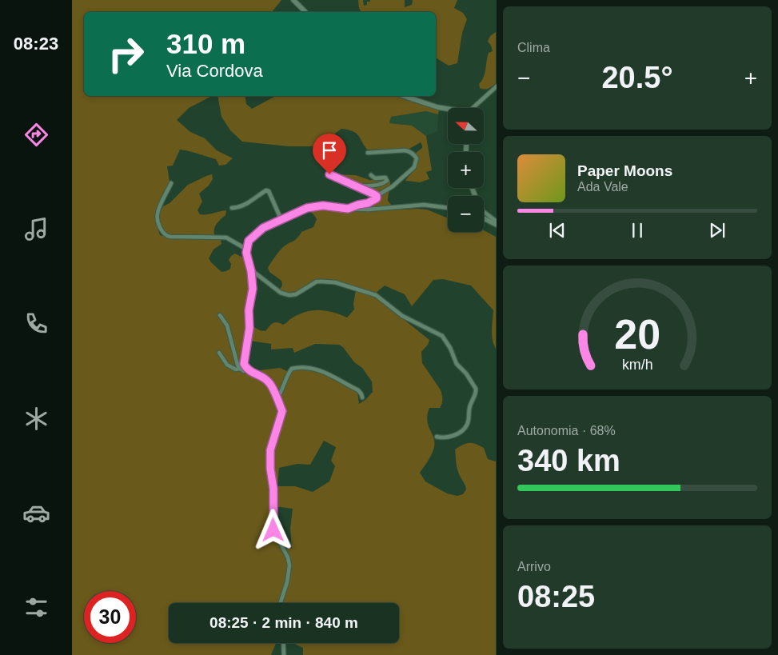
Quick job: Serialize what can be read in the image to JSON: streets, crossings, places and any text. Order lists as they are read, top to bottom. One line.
{"north":"left","page":{"tabs":"08:23","tile":["Clima",["Autonomia · 68%","340 km"],["Arrivo","08:25"]],"turn":["310 m","Via Cordova"],"heat":["−","20.5°","+"],"map_buttons":["+","−"],"song":["Paper Moons","Ada Vale"],"limit":"30","trip":"08:25 · 2 min · 840 m","gauge":["20","km/h"]}}
